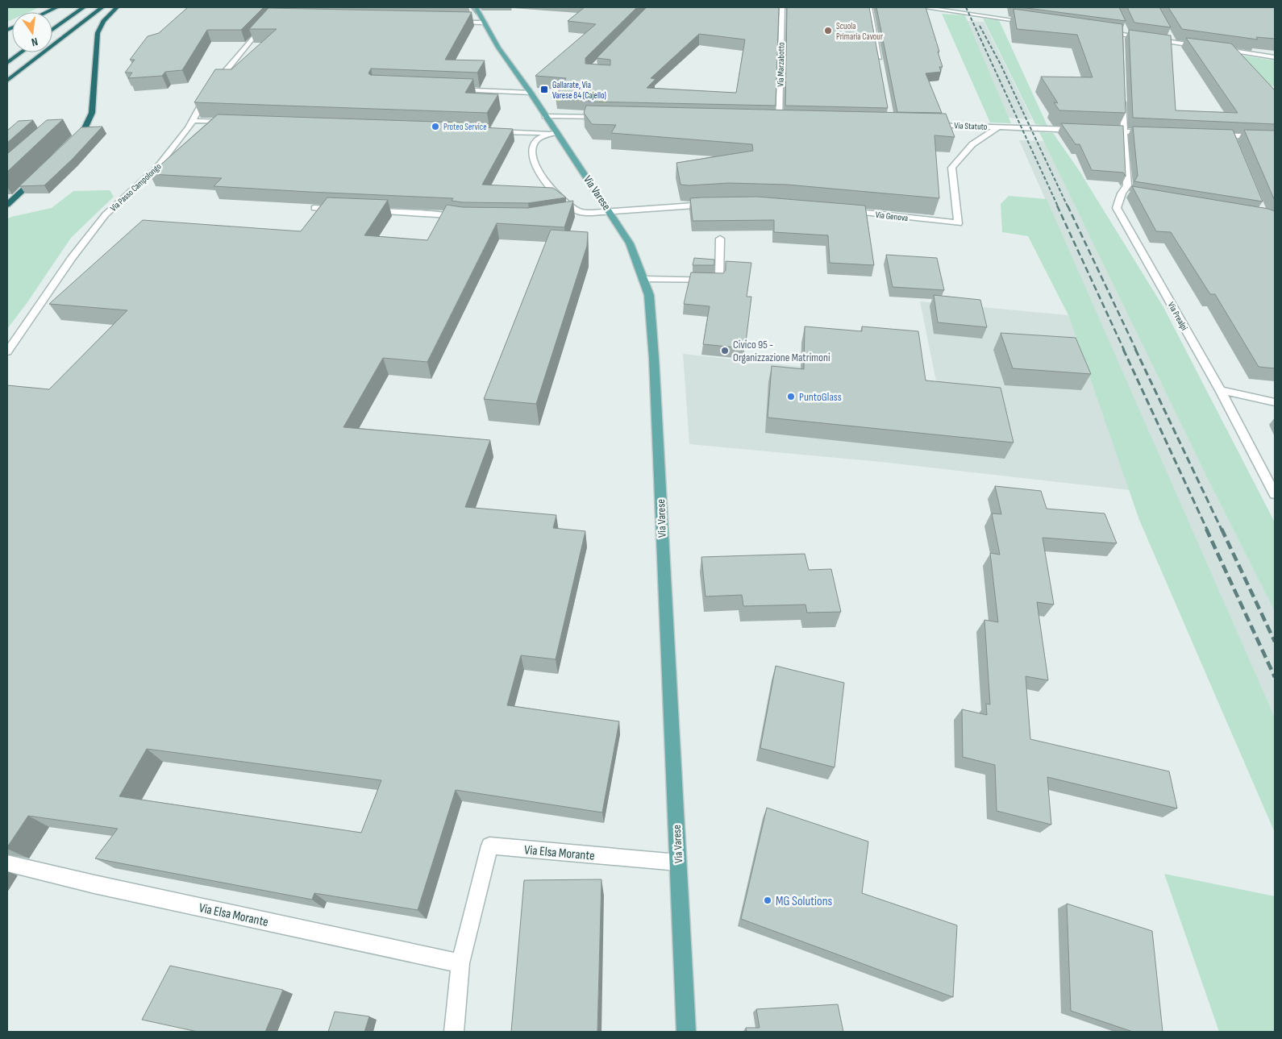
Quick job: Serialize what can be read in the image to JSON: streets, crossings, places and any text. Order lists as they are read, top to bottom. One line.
{"streets":{"main road":["Via Varese"],"street":["Via Marzabotto","Via Statuto","Via Passo Campolongo","Via Genova","Via Prealpi","Via Elsa Morante"]},"crossings":[["Via Statuto","Via Genova"],["Via Varese","Via Elsa Morante"]],"places":{"other":["Scuola Primaria Cavour","Proteo Service","Civico 95 - Organizzazione Matrimoni","PuntoGlass","MG Solutions"],"transit":["Gallarate, Via Varese 84 (Cajello)"]},"north":"bottom"}
